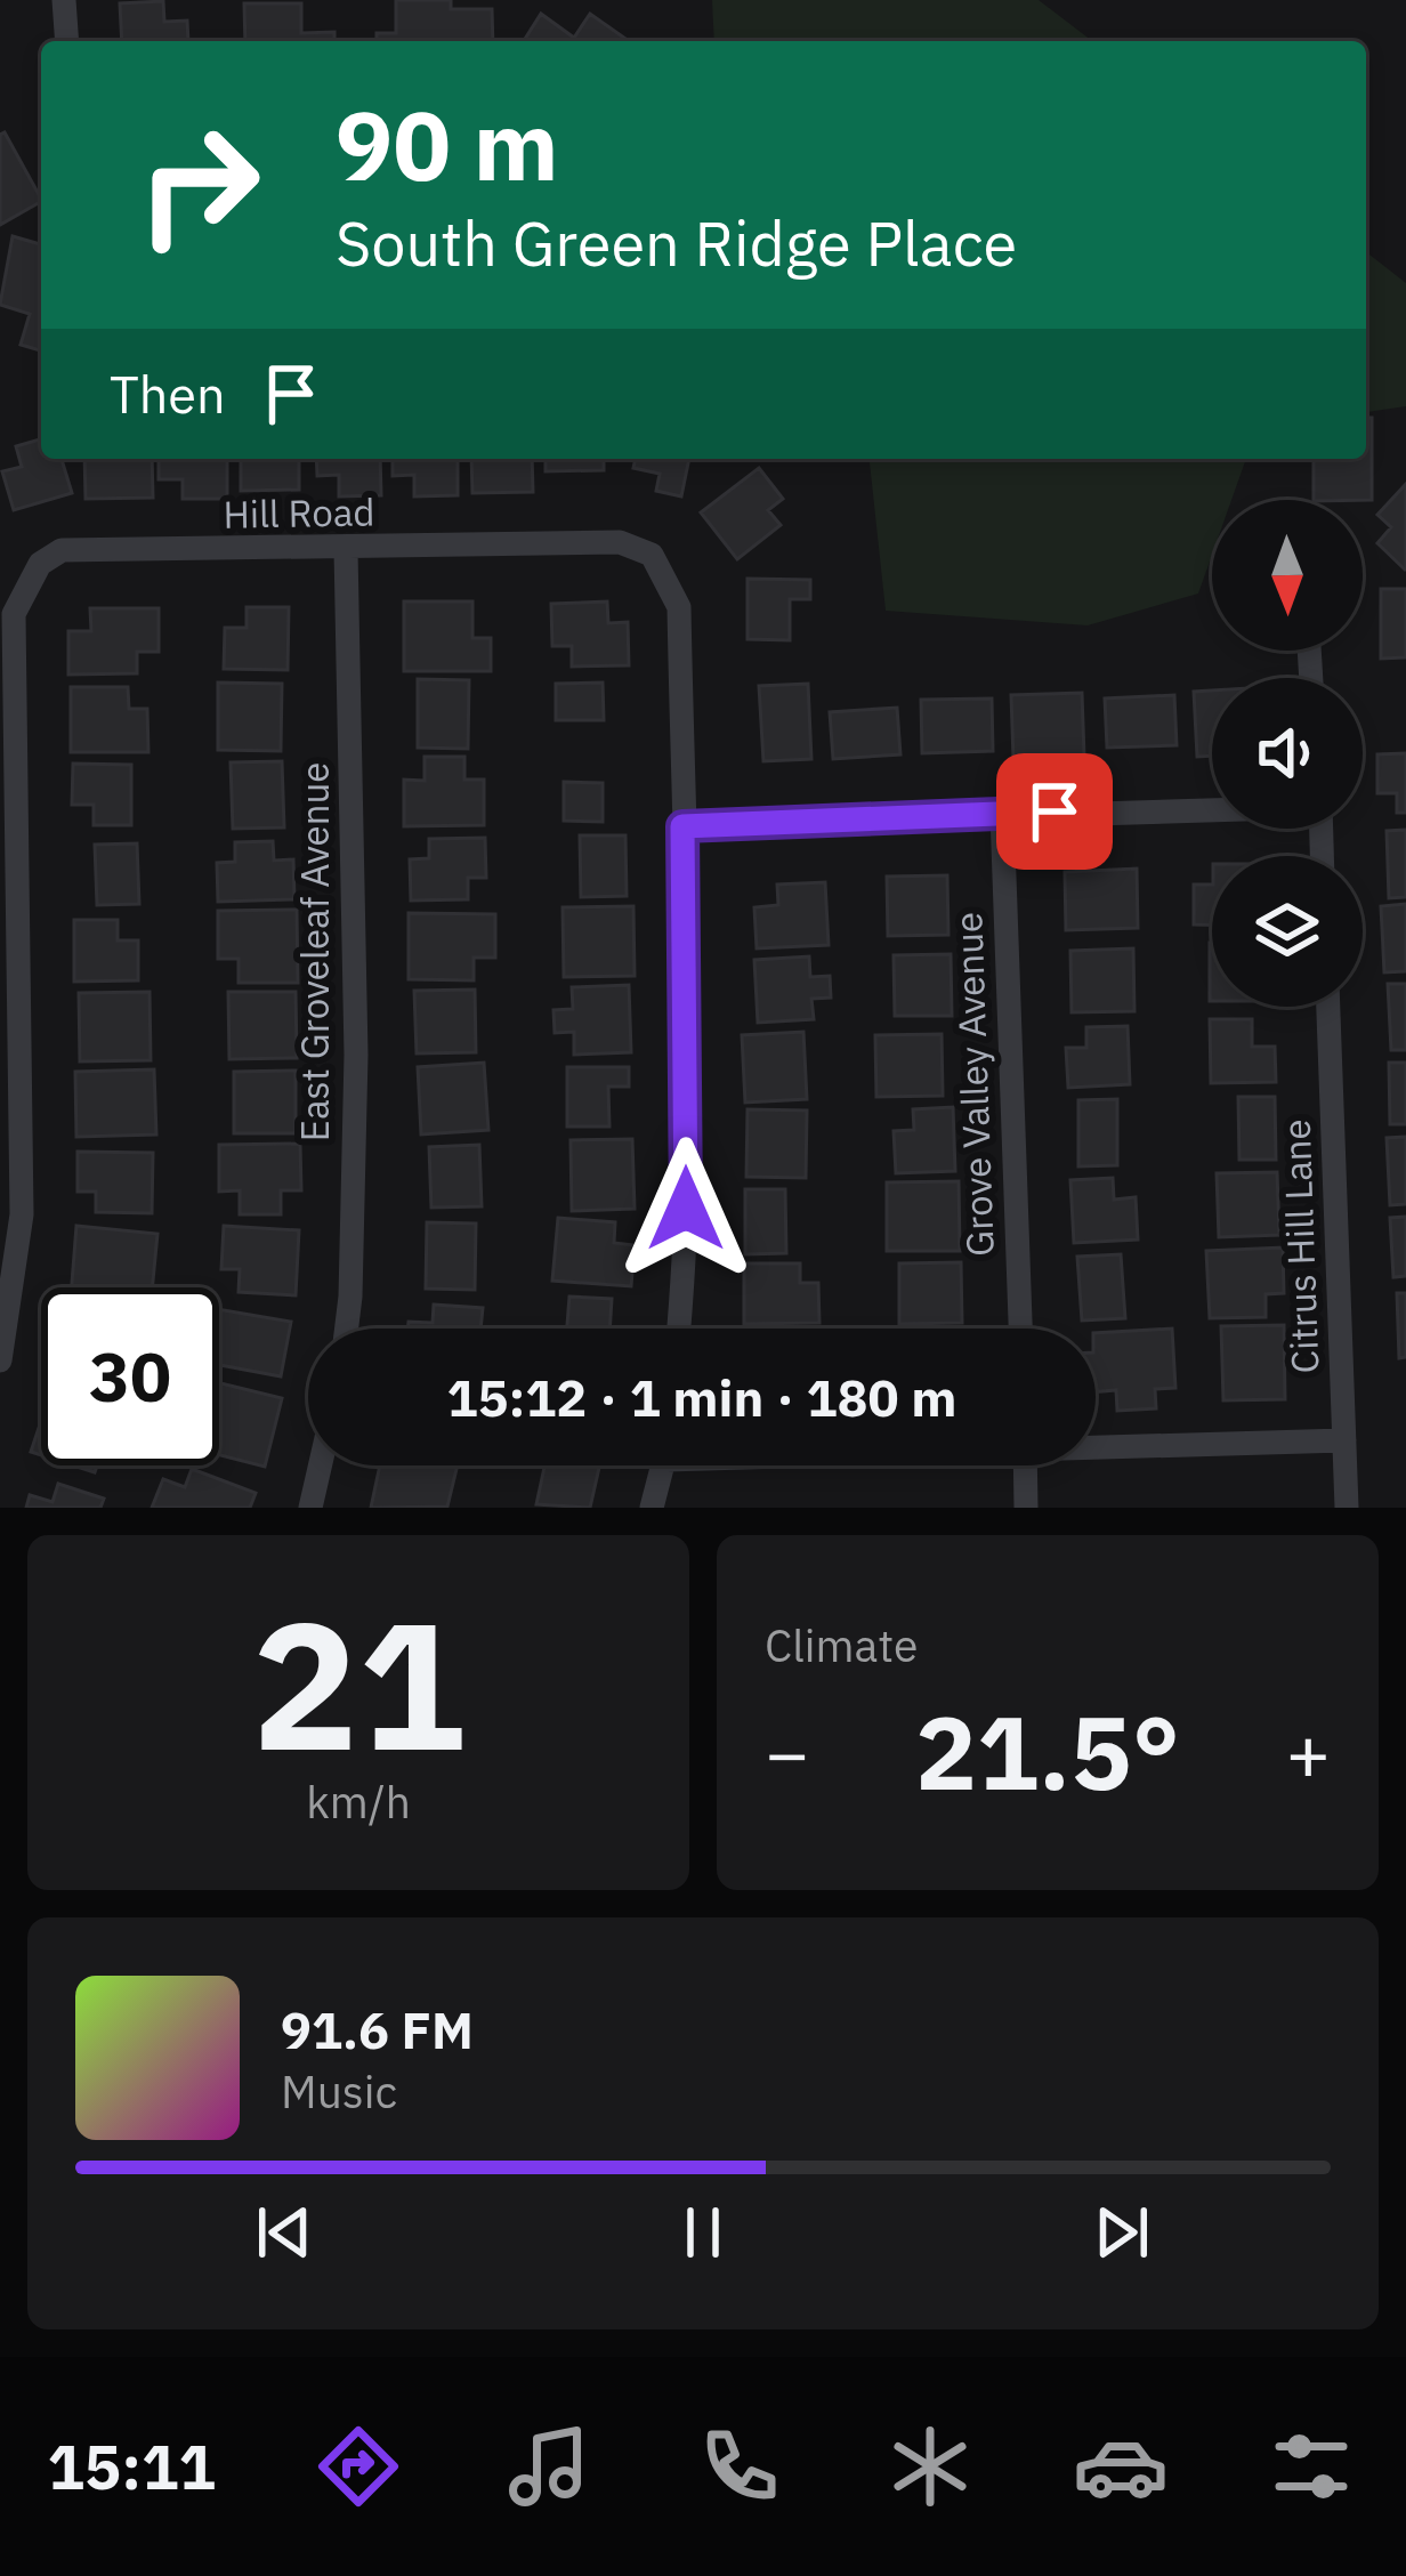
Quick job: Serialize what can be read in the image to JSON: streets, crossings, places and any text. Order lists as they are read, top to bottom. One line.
{"streets":{"street":["Hill Road","East Groveleaf Avenue","Grove Valley Avenue","Citrus Hill Lane"]},"crossings":[["Hill Road","East Groveleaf Avenue"]],"north":"bottom","page":{"turn":["90 m","South Green Ridge Place"],"then":"Then","limit":"30","trip":"15:12 · 1 min · 180 m","tile":[["21","km/h"],"Climate"],"heat":["−","21.5°","+"],"song":["91.6 FM","Music"],"tabs":"15:11"}}
